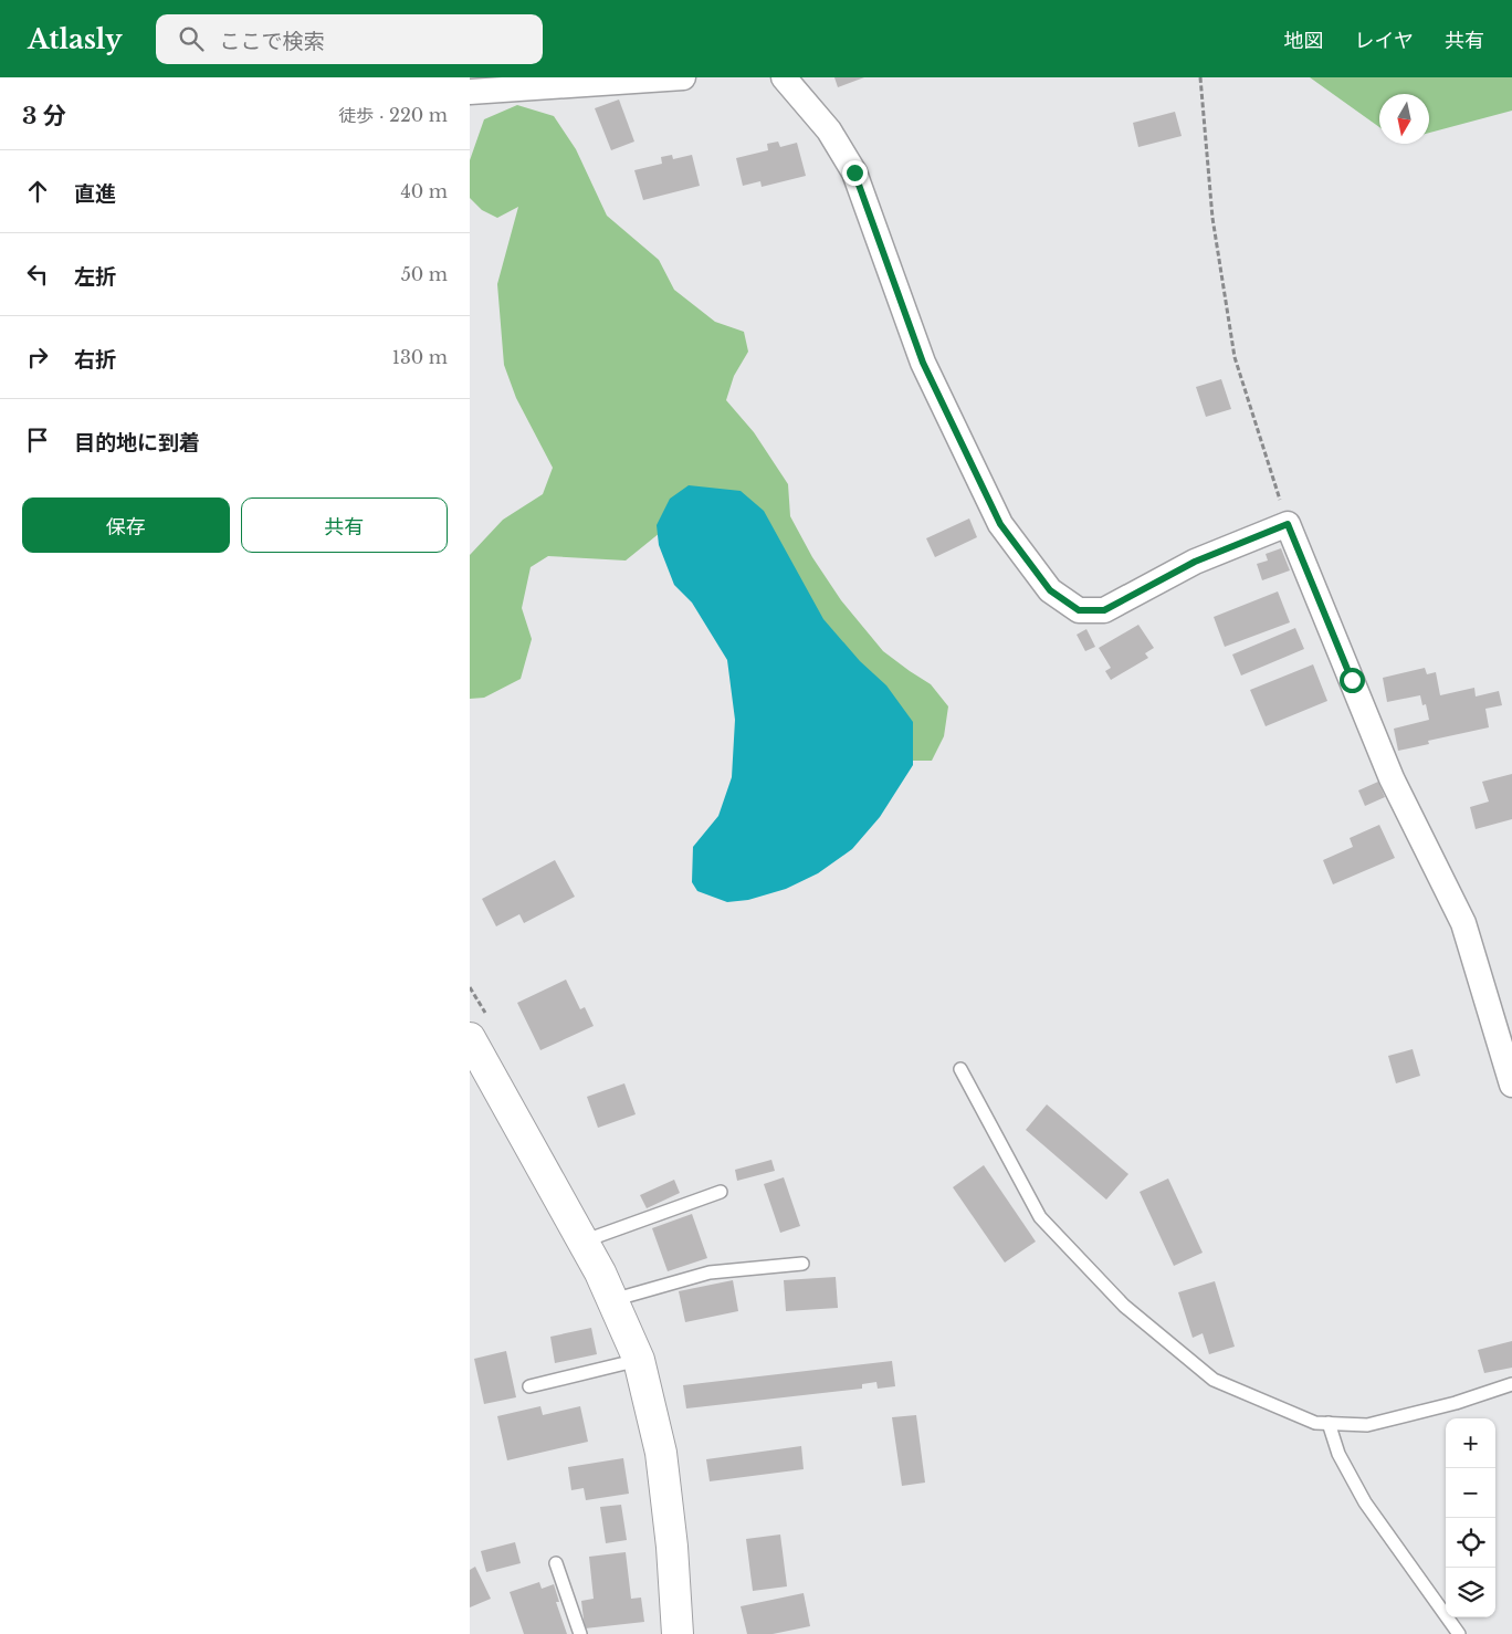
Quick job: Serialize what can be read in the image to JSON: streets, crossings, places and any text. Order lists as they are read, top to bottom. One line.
{"north":"bottom","page":{"header":"Atlasly","search":"ここで検索","nav":["地図","レイヤ","共有"],"heading":["3 分","徒歩 · 220 m"],"list":[["直進","40 m"],["左折","50 m"],["右折","130 m"],"目的地に到着"],"buttons":["保存","共有"],"map_buttons":["+","−"]}}
